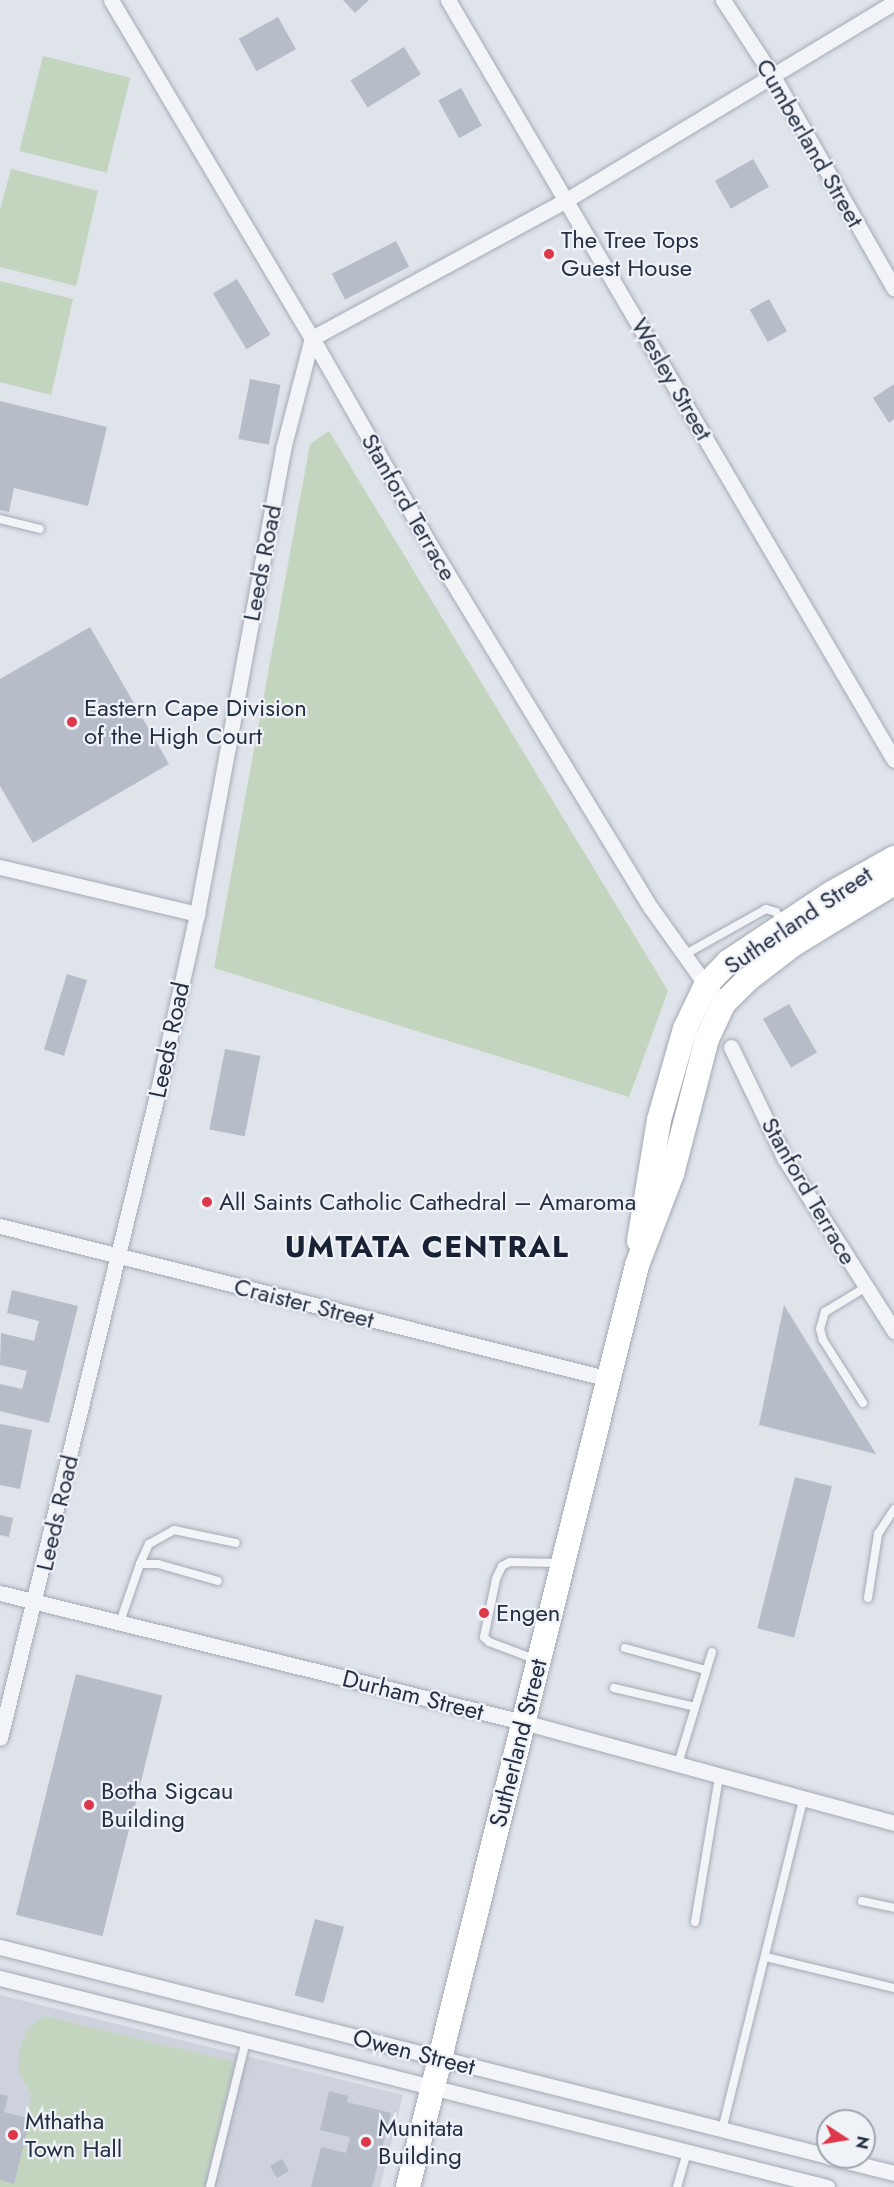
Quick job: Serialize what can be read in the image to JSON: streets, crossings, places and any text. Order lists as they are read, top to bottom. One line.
{"streets":{"main road":["Sutherland Street"],"street":["Cumberland Street","Wesley Street","Stanford Terrace","Leeds Road","Craister Street","Durham Street","Owen Street"]},"crossings":[["Stanford Terrace","Leeds Road"],["Stanford Terrace","Sutherland Street"],["Leeds Road","Craister Street"],["Leeds Road","Durham Street"],["Sutherland Street","Craister Street"],["Sutherland Street","Durham Street"],["Sutherland Street","Owen Street"]],"districts":["UMTATA CENTRAL"],"places":["The Tree Tops Guest House","Eastern Cape Division of the High Court","All Saints Catholic Cathedral – Amaroma","Engen","Botha Sigcau Building","Mthatha Town Hall","Munitata Building"],"north":"right"}
